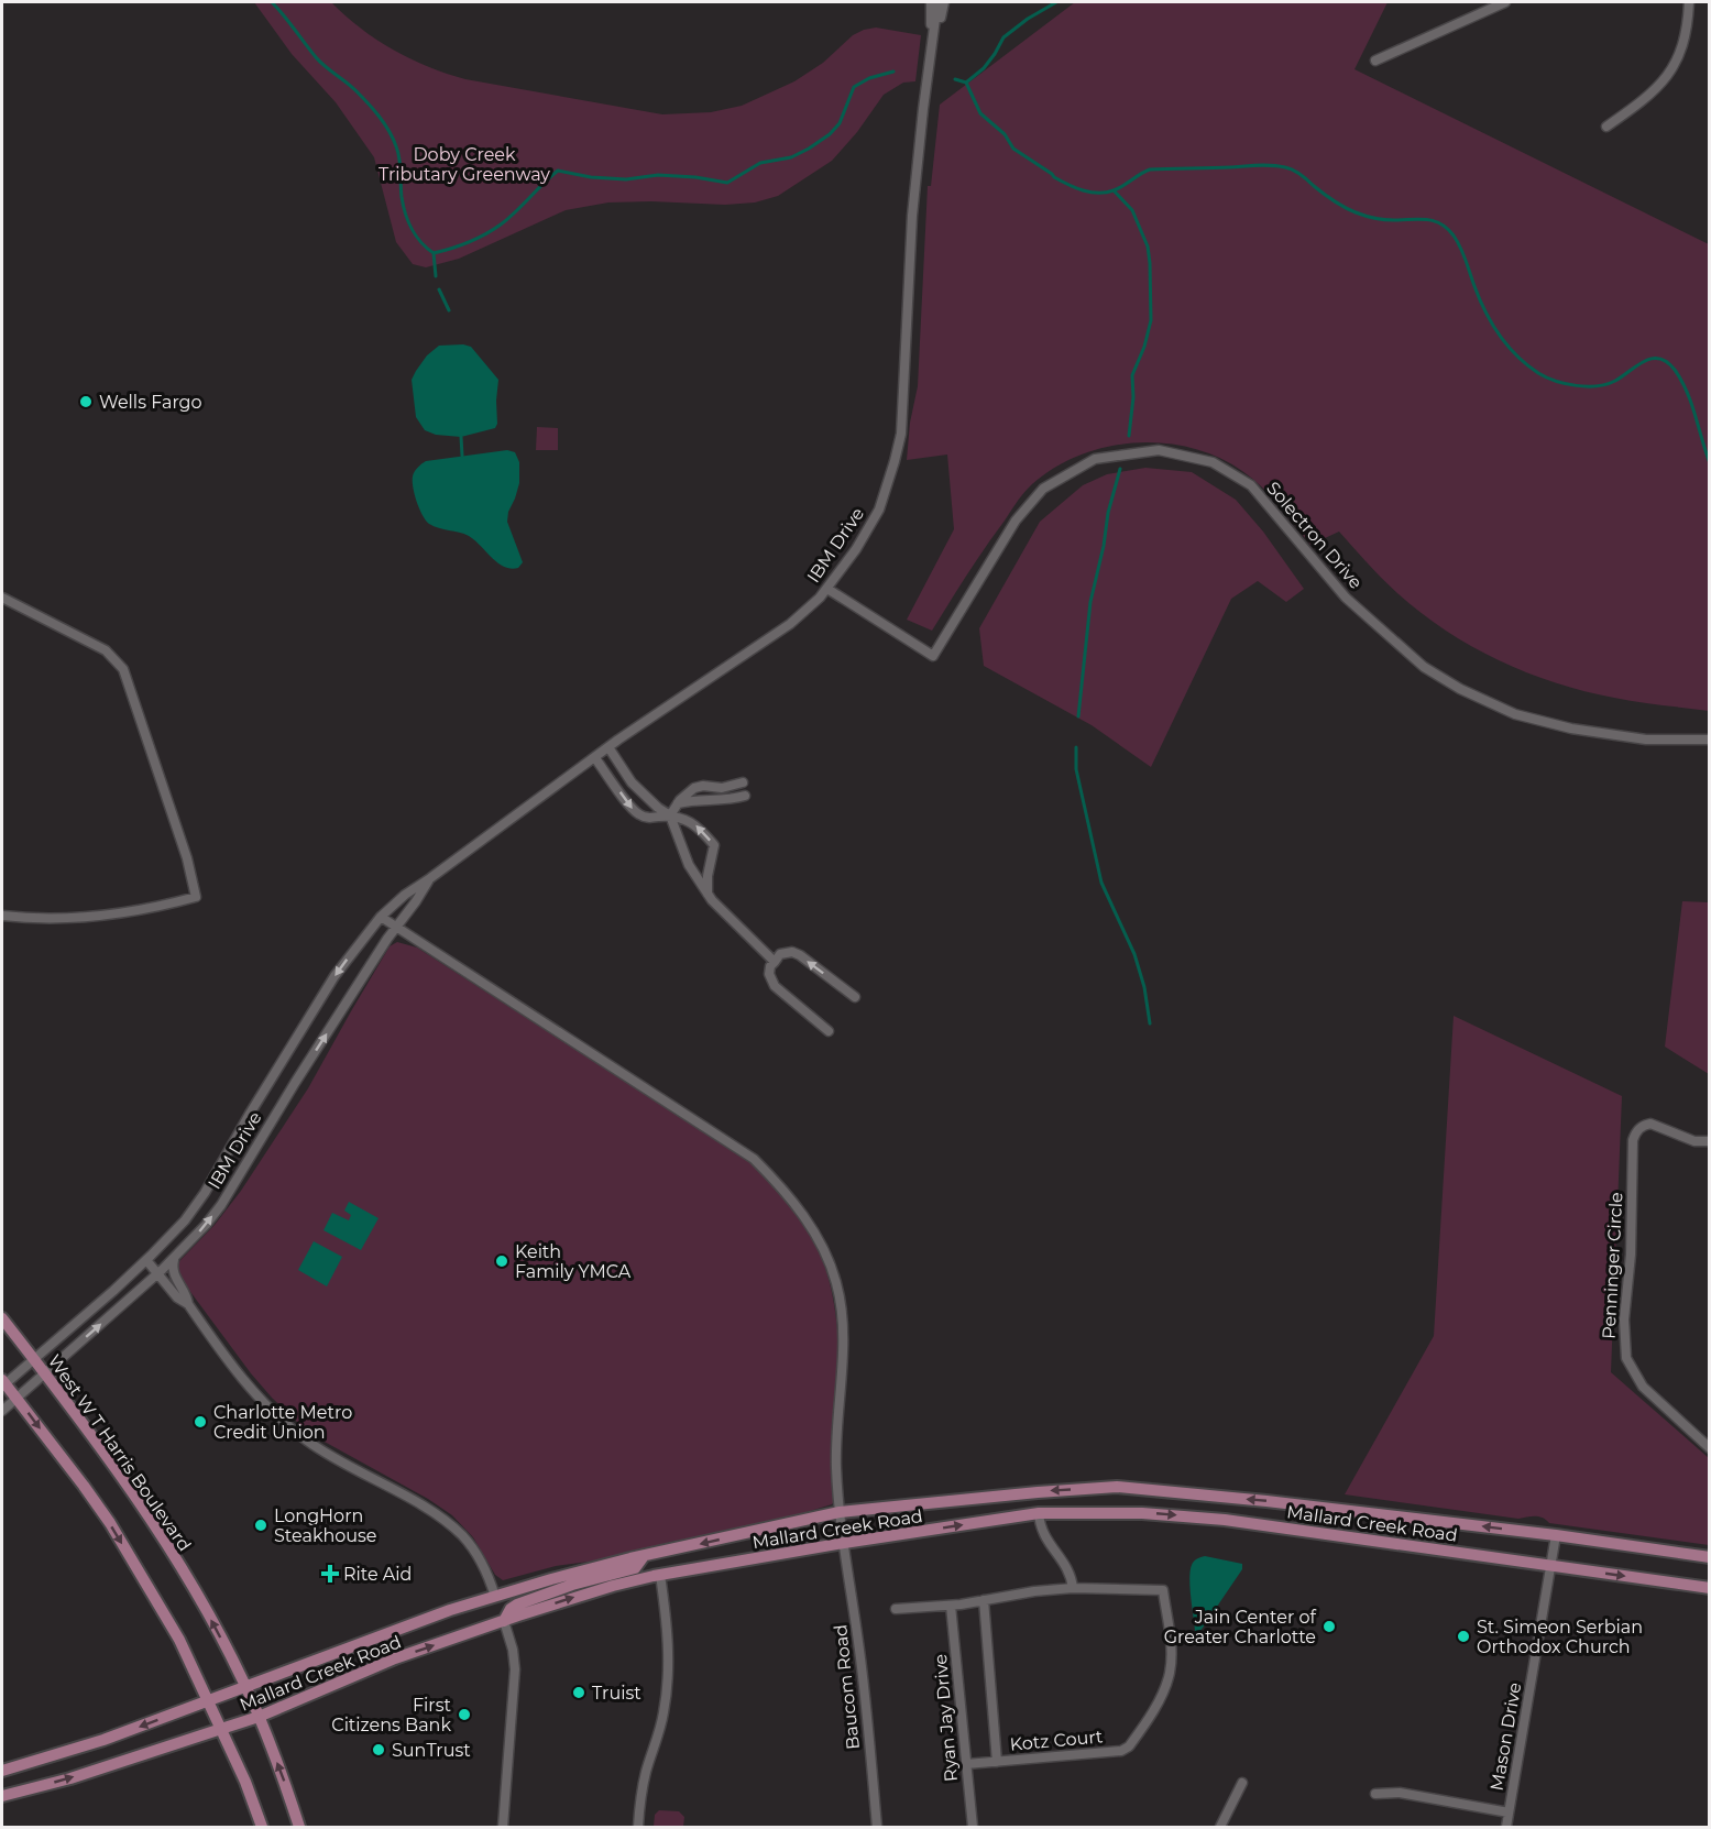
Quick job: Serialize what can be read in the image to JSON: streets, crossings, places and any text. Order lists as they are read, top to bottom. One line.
{"streets":{"main road":["West W T Harris Boulevard","Mallard Creek Road"],"street":["Solectron Drive","IBM Drive","Penninger Circle","Baucom Road","Ryan Jay Drive","Mason Drive","Kotz Court"]},"crossings":[["Solectron Drive","IBM Drive"],["IBM Drive","West W T Harris Boulevard"],["IBM Drive","Baucom Road"],["West W T Harris Boulevard","Mallard Creek Road"],["Mallard Creek Road","Baucom Road"],["Mallard Creek Road","Mason Drive"],["Ryan Jay Drive","Kotz Court"]],"parks":["Doby Creek Tributary Greenway"],"places":{"other":["Wells Fargo","Keith Family YMCA","Charlotte Metro Credit Union","LongHorn Steakhouse","Jain Center of Greater Charlotte","St. Simeon Serbian Orthodox Church","Truist","First Citizens Bank","SunTrust"],"health":["Rite Aid"]}}
